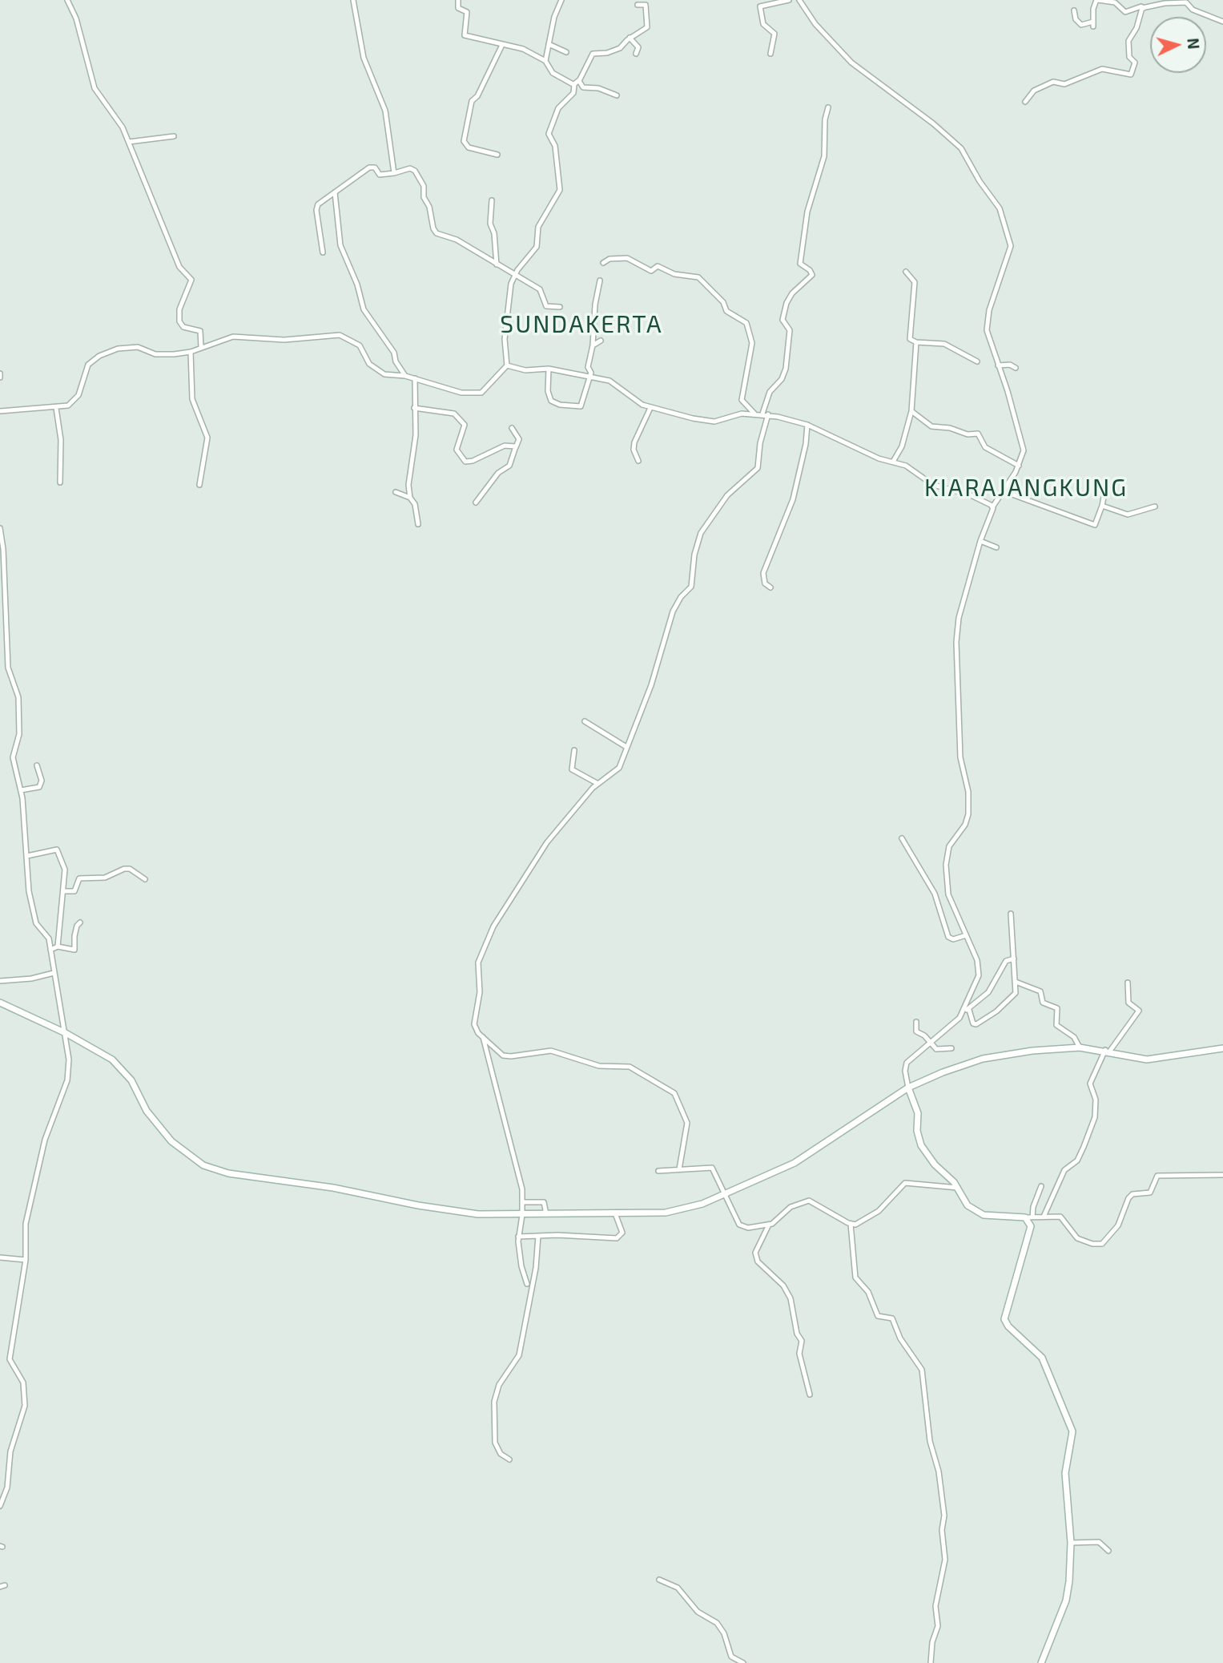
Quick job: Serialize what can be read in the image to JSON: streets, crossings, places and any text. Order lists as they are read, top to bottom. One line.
{"districts":["SUNDAKERTA","KIARAJANGKUNG"],"north":"right"}
